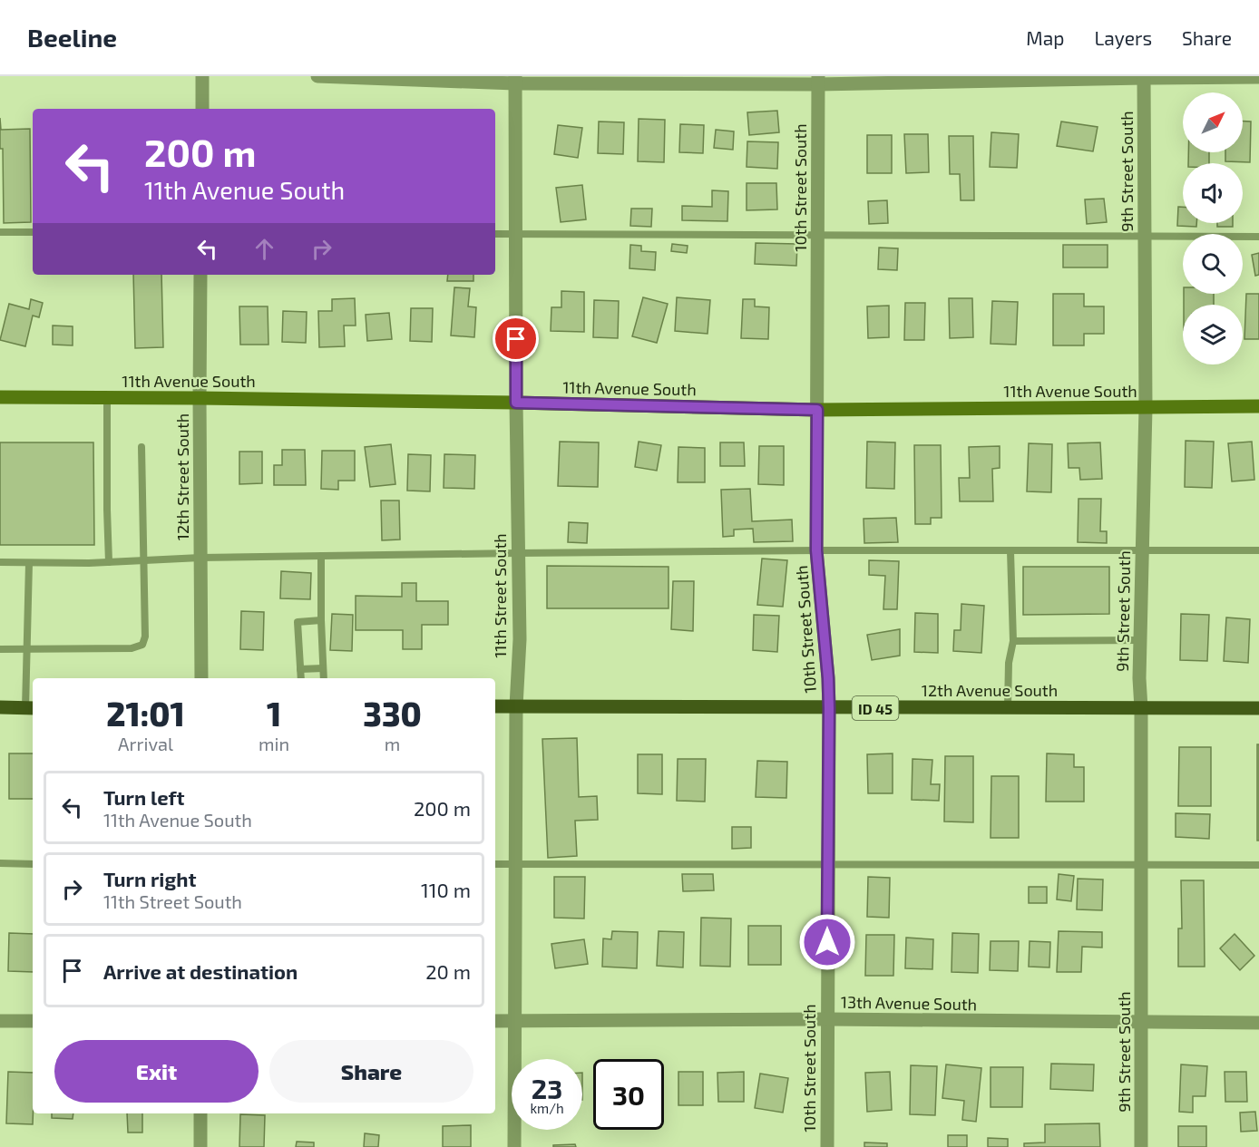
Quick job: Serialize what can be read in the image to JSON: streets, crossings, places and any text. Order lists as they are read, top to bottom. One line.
{"streets":{"main road":["12th Avenue South","ID 45"],"street":["9th Street South","10th Street South","11th Avenue South","12th Street South","11th Street South","13th Avenue South"]},"crossings":[["9th Street South","11th Avenue South"],["9th Street South","12th Avenue South"],["9th Street South","13th Avenue South"],["10th Street South","11th Avenue South"],["10th Street South","12th Avenue South"],["10th Street South","13th Avenue South"],["11th Avenue South","12th Street South"],["11th Avenue South","11th Street South"],["11th Street South","12th Avenue South"],["11th Street South","13th Avenue South"]],"north":"top right","page":{"header":"Beeline","nav":["Map","Layers","Share"],"turn":["200 m","11th Avenue South"],"eta":["21:01","Arrival","1","min","330","m"],"list":[{"name":"Turn left","note":"11th Avenue South","value":"200 m"},{"name":"Turn right","note":"11th Street South","value":"110 m"},{"name":"Arrive at destination","value":"20 m"}],"buttons":["Exit","Share"],"speed":"23 km/h","limit":"30"}}
